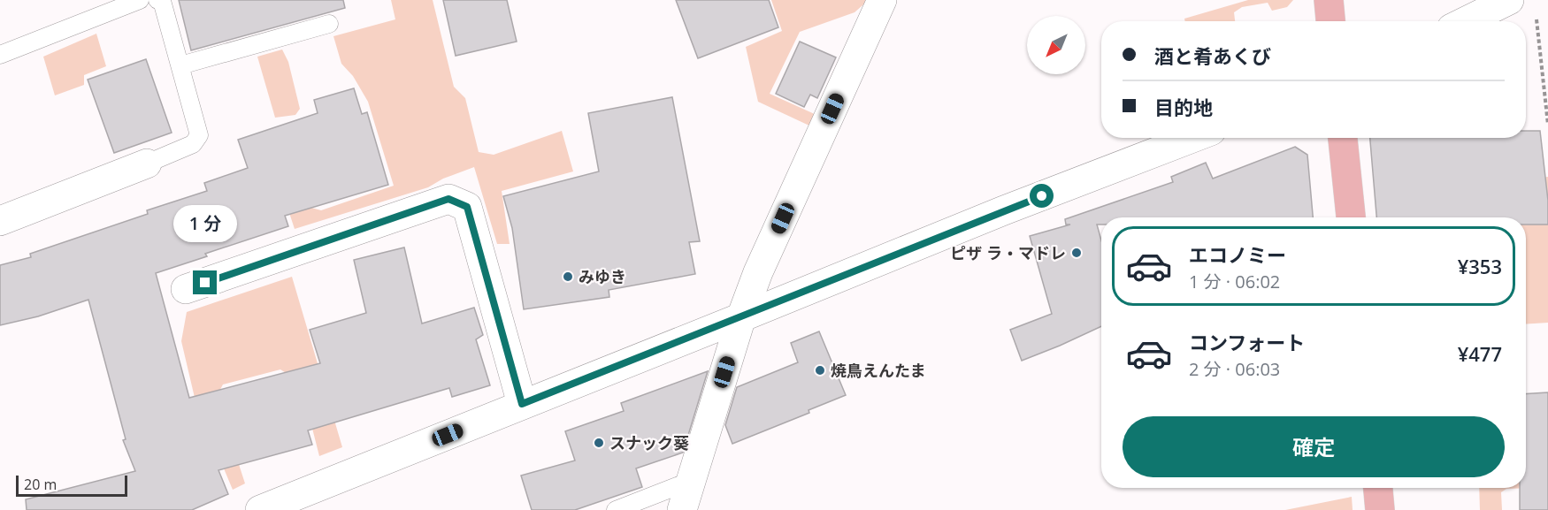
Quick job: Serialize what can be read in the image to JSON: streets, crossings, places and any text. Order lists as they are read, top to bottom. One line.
{"places":["ピザ ラ・マドレ","みゆき","焼鳥えんたま","スナック葵"],"scale_bar":"20 m","north":"bottom left","page":{"banner":["酒と肴あくび","目的地"],"bubble":"1 分","list":[{"name":"エコノミー","note":"1 分 · 06:02","value":"¥353"},{"name":"コンフォート","note":"2 分 · 06:03","value":"¥477"}],"buttons":"確定","scale":"20 m"}}
